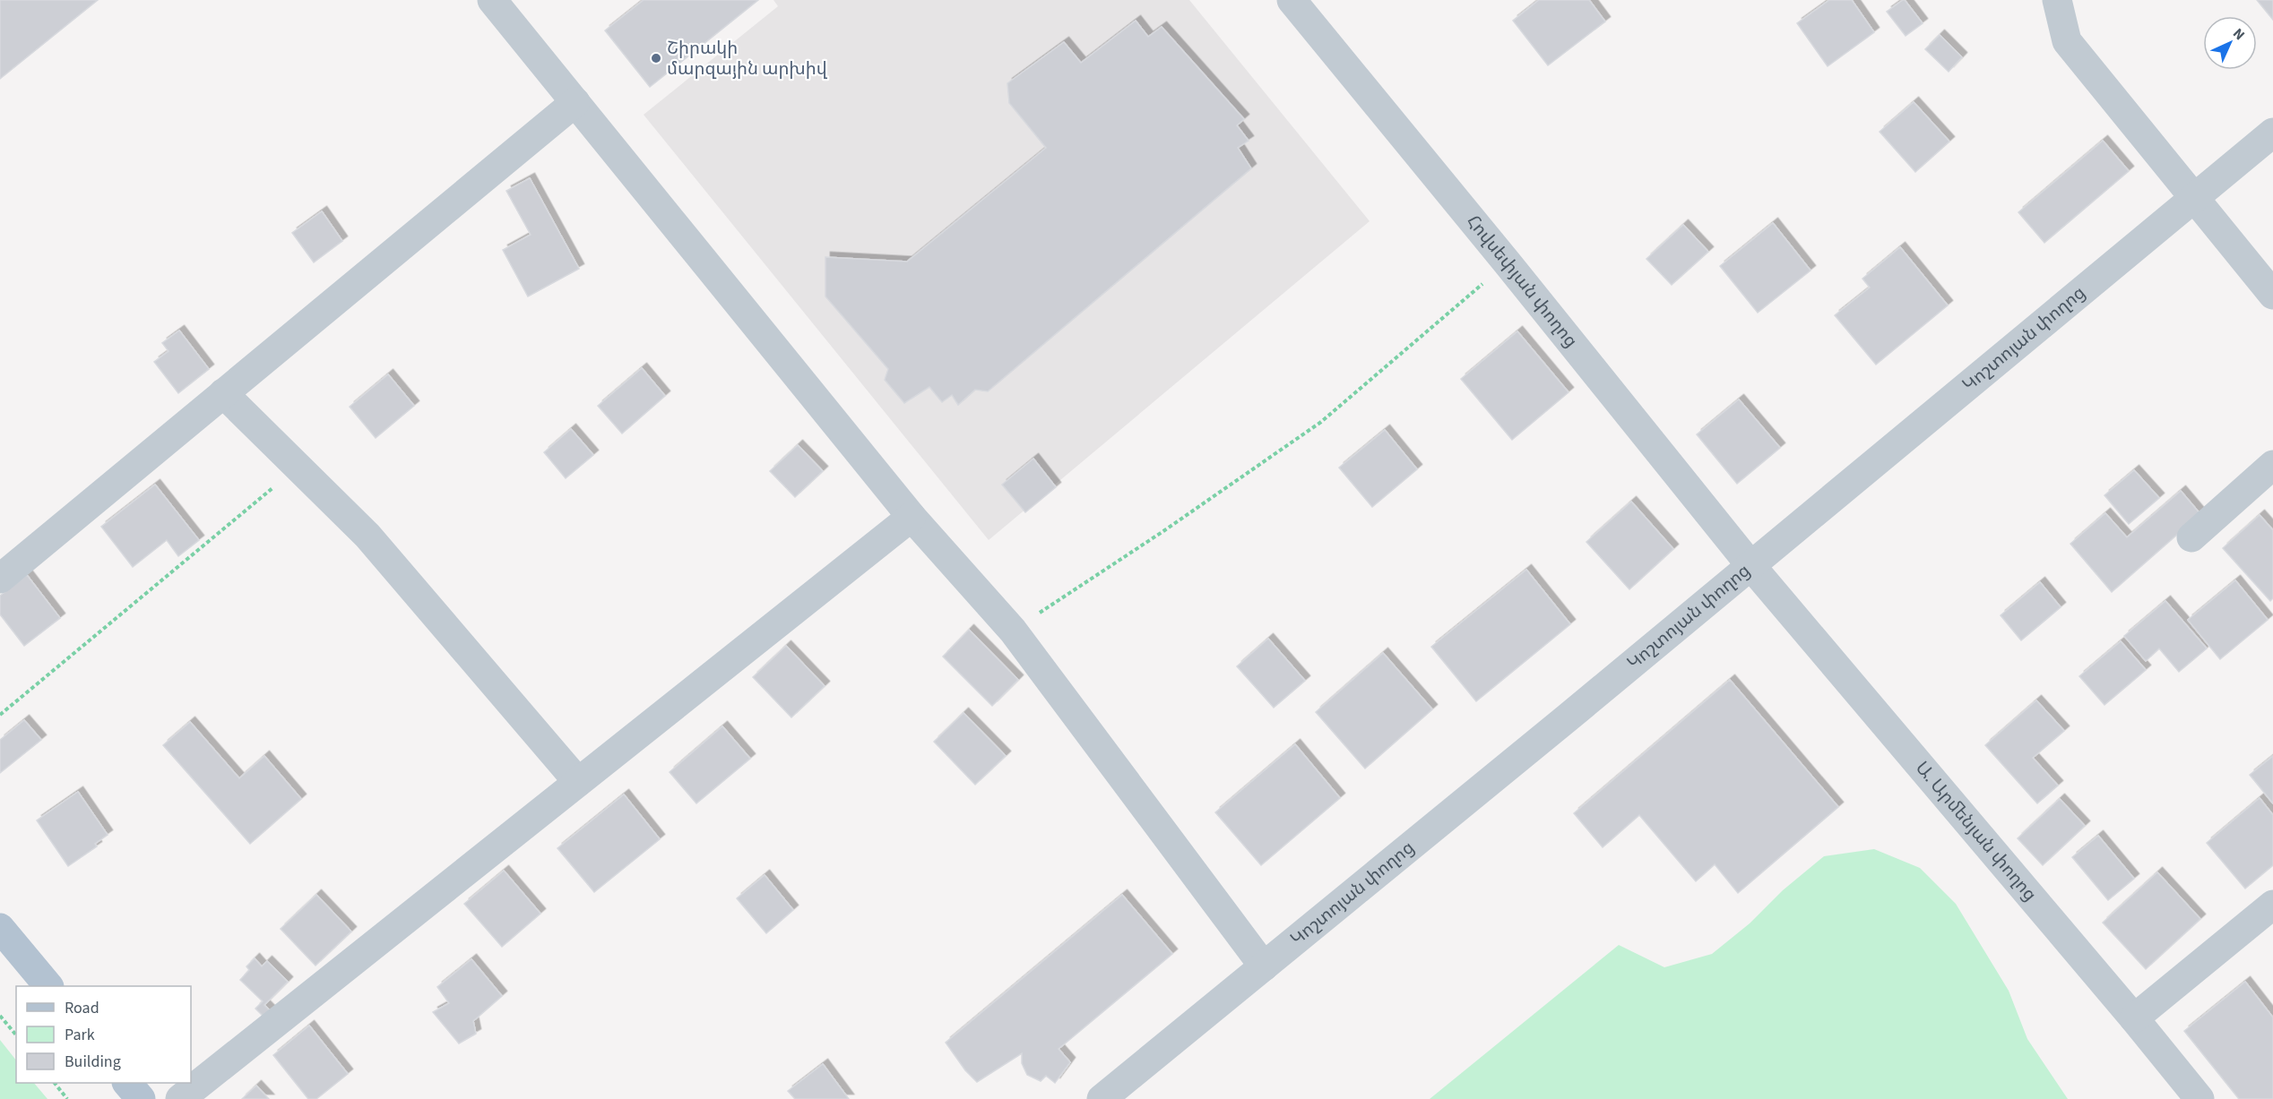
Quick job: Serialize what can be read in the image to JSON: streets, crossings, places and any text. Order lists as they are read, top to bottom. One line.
{"streets":{"street":["Հովսեփյան փողոց","Կոշտոյան փողոց","Ա. Արմենյան փողոց"]},"crossings":[["Հովսեփյան փողոց","Կոշտոյան փողոց"],["Հովսեփյան փողոց","Ա. Արմենյան փողոց"],["Կոշտոյան փողոց","Ա. Արմենյան փողոց"]],"places":["Շիրակի մարզային արխիվ"],"legend":["Road","Park","Building"],"north":"top right"}
